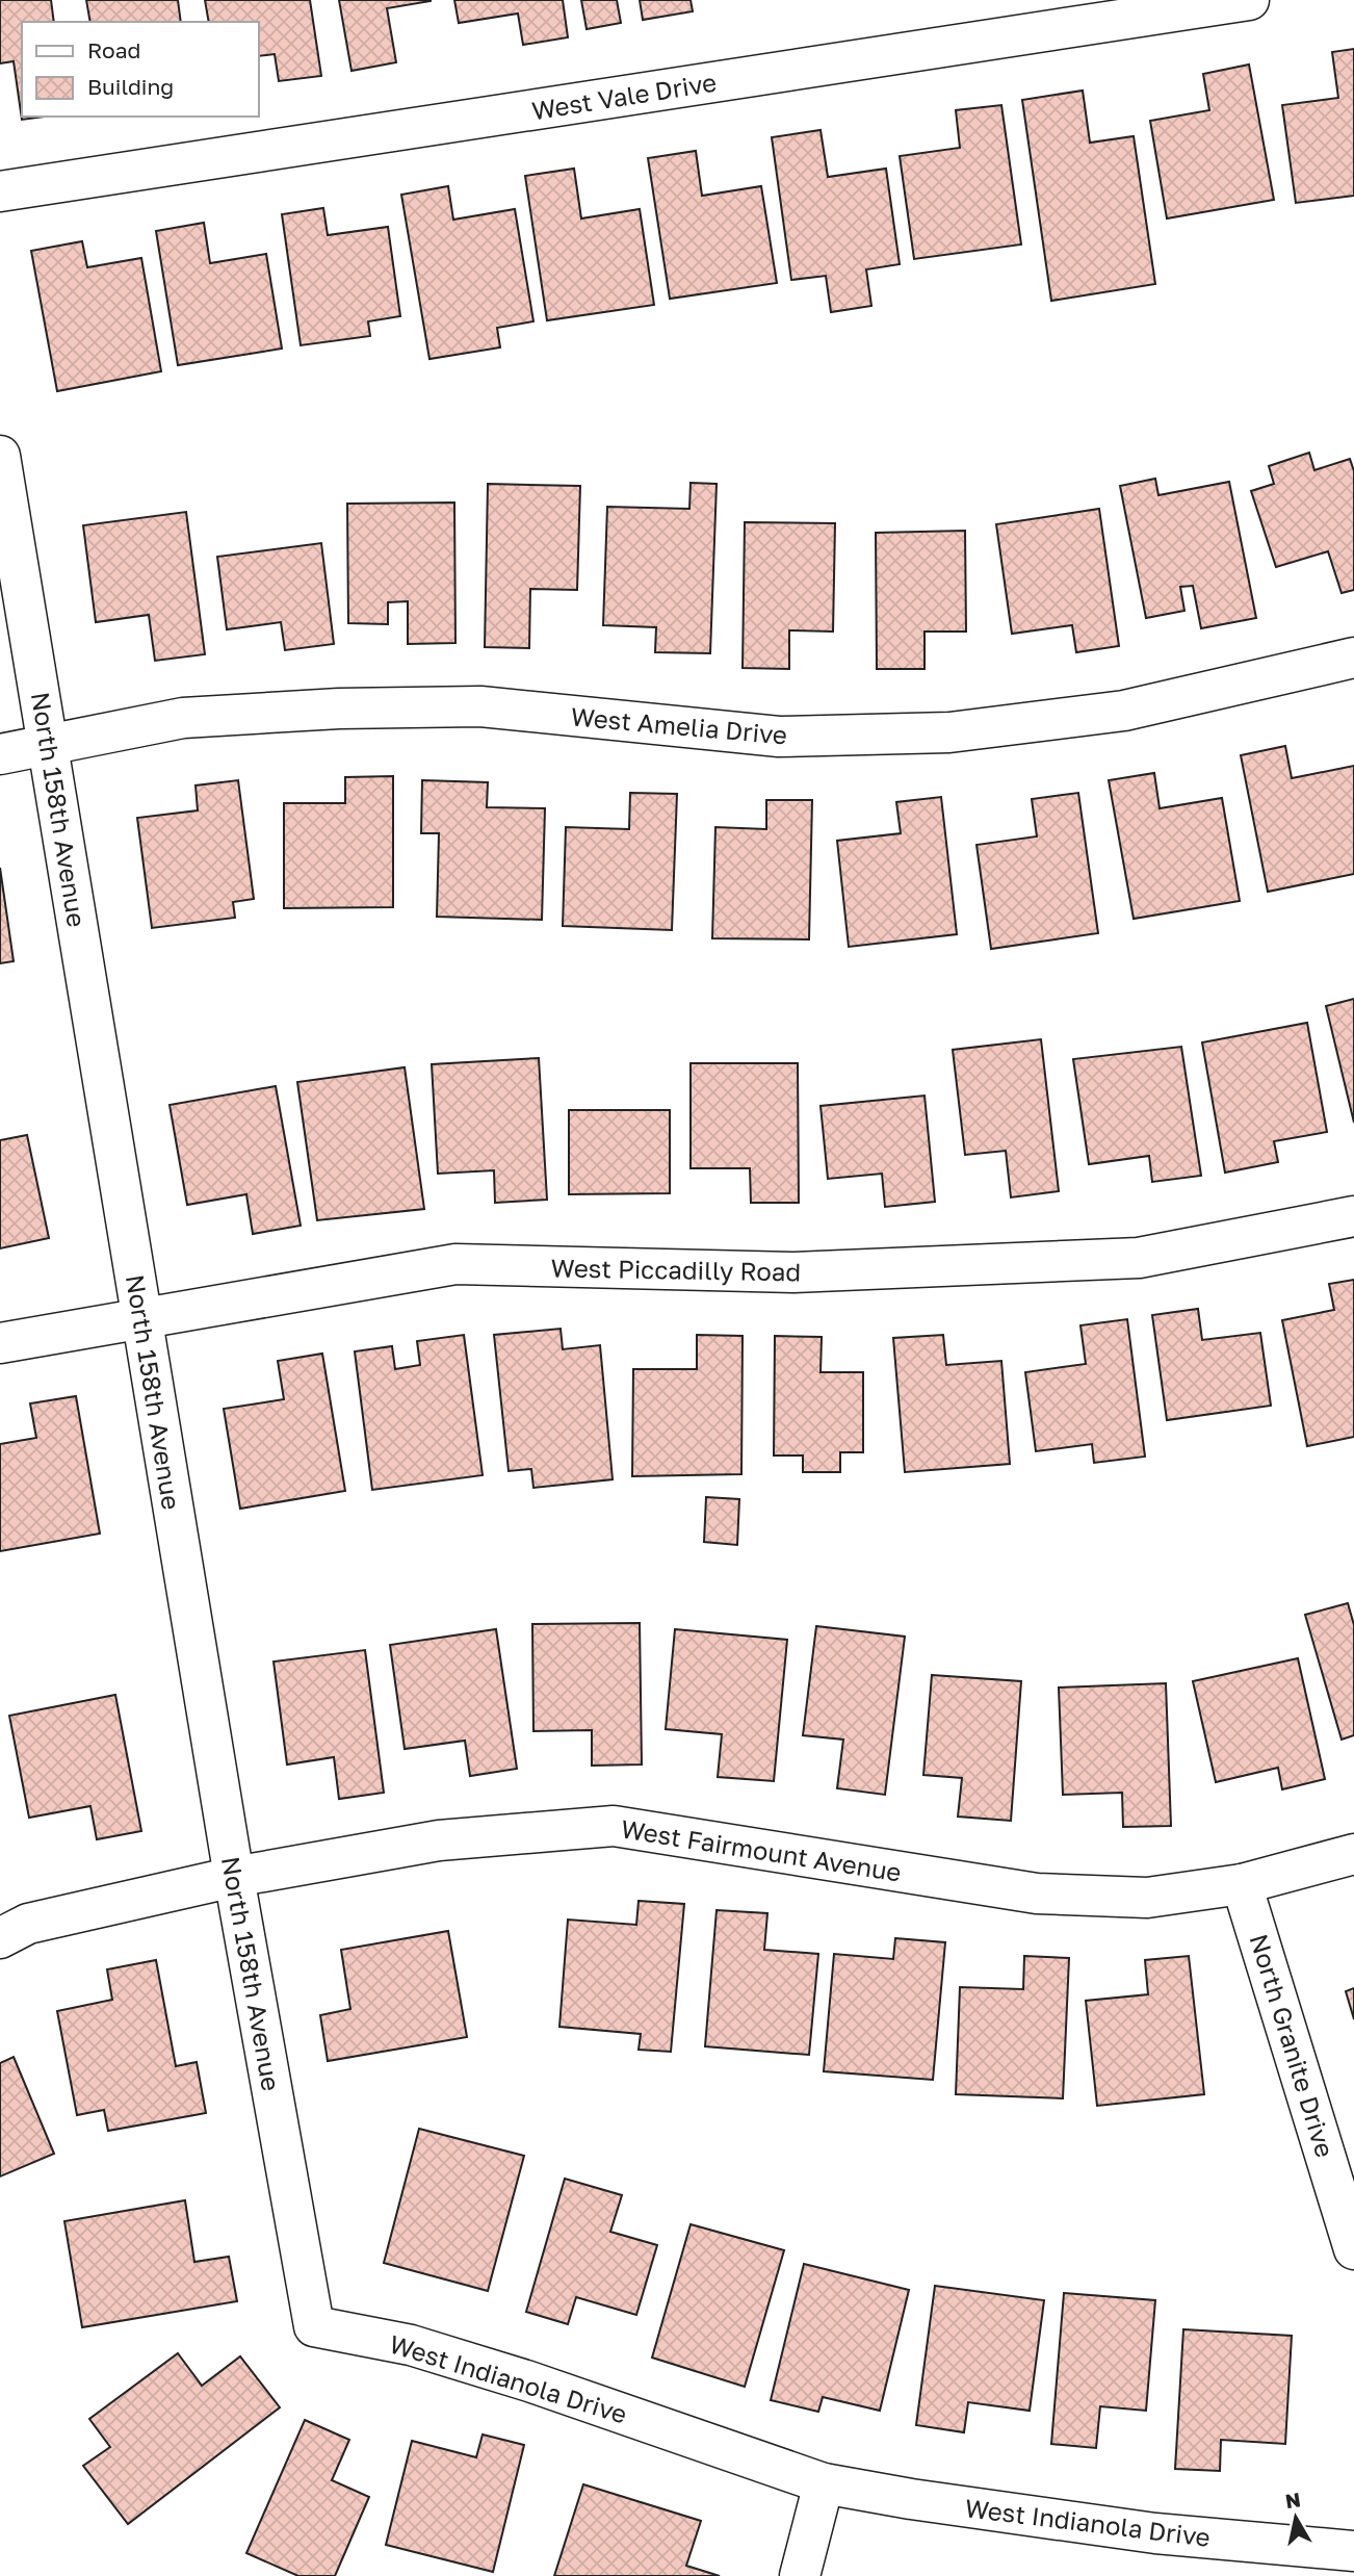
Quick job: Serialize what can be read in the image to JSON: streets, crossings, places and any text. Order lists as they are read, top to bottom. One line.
{"streets":{"street":["West Vale Drive","West Amelia Drive","North 158th Avenue","West Piccadilly Road","West Fairmount Avenue","North Granite Drive","West Indianola Drive"]},"crossings":[["West Amelia Drive","North 158th Avenue"],["North 158th Avenue","West Piccadilly Road"],["North 158th Avenue","West Fairmount Avenue"],["North 158th Avenue","West Indianola Drive"],["West Fairmount Avenue","North Granite Drive"]],"legend":["Road","Building"],"north":"top"}
